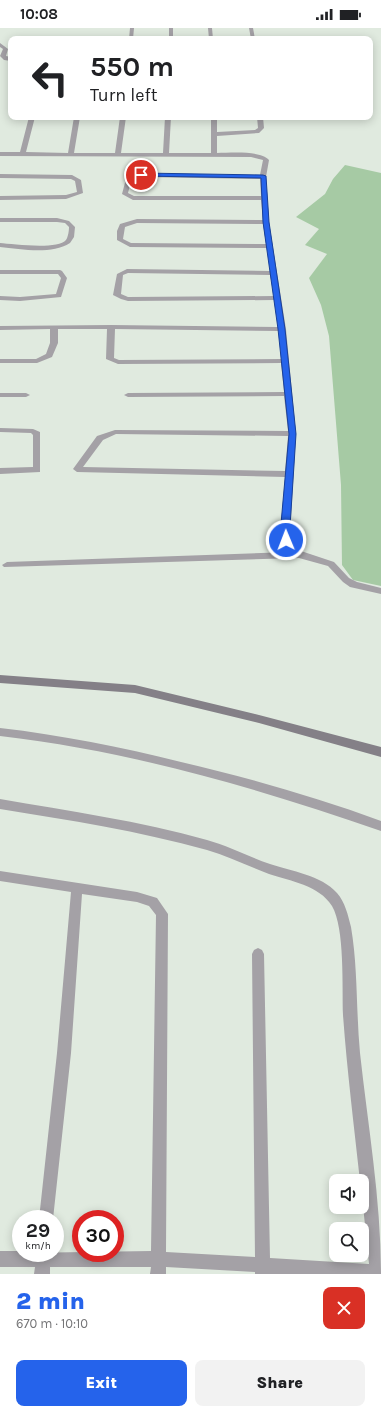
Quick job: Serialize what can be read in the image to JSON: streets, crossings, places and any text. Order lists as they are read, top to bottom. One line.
{"page":{"status":"10:08","turn":["550 m","Turn left"],"speed":"29 km/h","limit":"30","heading":["2 min","670 m · 10:10"],"buttons":["Exit","Share"]}}
